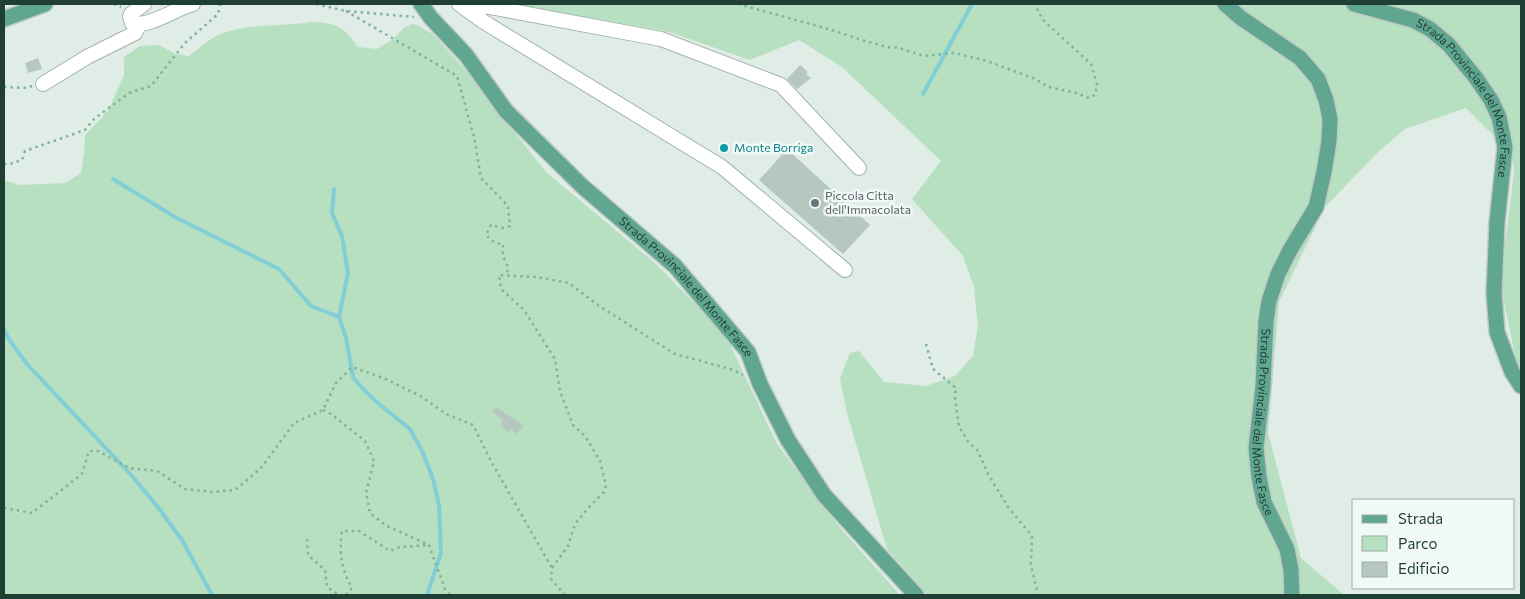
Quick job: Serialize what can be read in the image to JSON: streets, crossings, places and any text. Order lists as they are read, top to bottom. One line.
{"streets":{"main road":["Strada Provinciale del Monte Fasce"]},"places":["Monte Borriga","Piccola Citta dell'Immacolata"],"legend":["Strada","Parco","Edificio"]}
